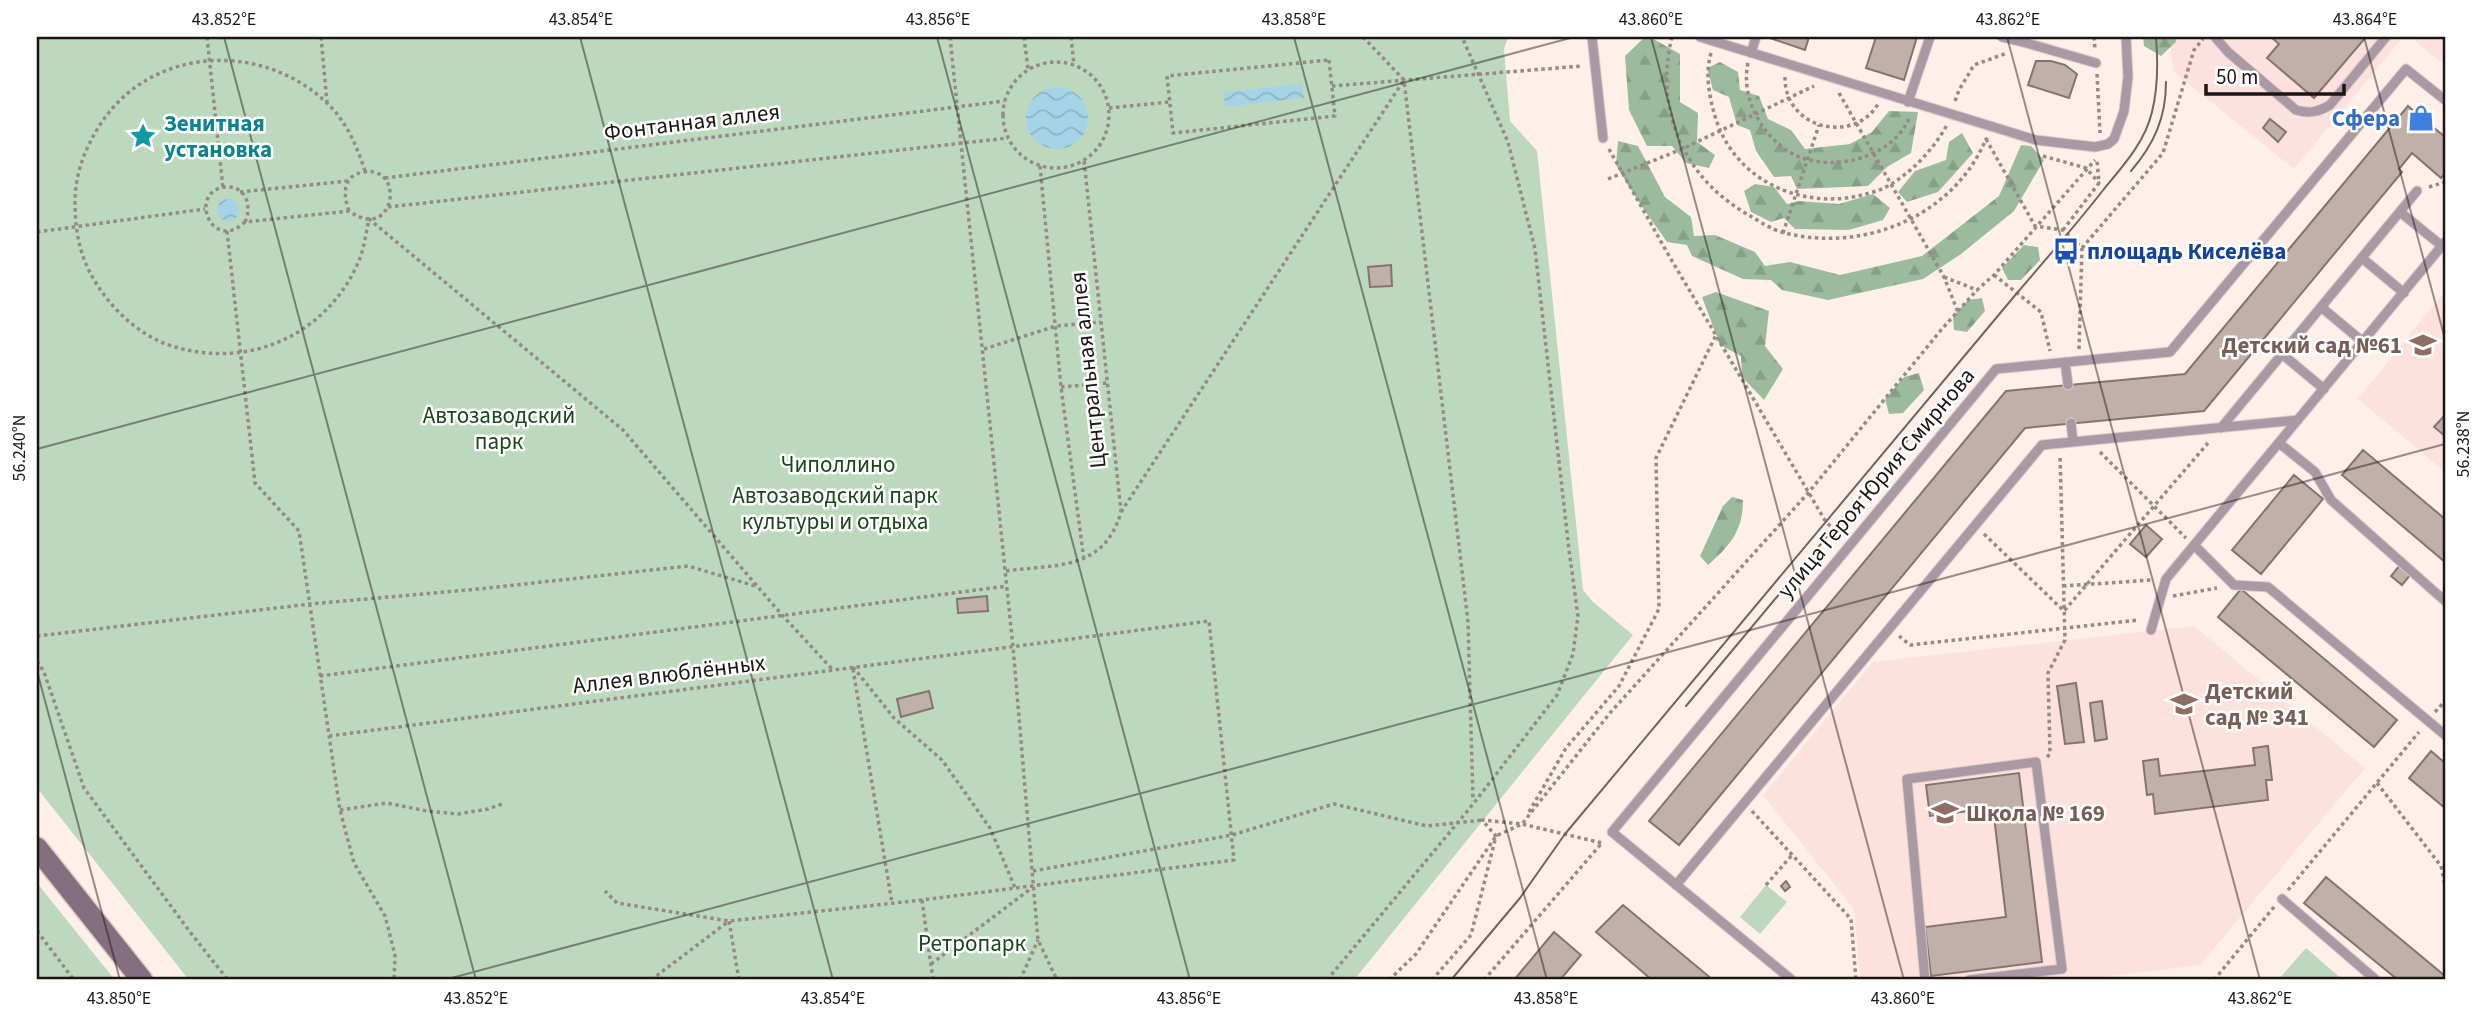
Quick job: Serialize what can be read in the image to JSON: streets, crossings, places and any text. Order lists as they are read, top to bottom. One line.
{"streets":{"lane":["улица Героя Юрия Смирнова"],"path":["Фонтанная аллея","Центральная аллея","Аллея влюблённых"]},"crossings":[["Фонтанная аллея","Центральная аллея"]],"parks":["Автозаводский парк","Чиполлино","Автозаводский парк культуры и отдыха","Ретропарк"],"places":{"shop":["Сфера"],"place":["Зенитная установка"],"bus stop":["площадь Киселёва"],"school or university":["Детский сад №61","Детский сад № 341","Школа № 169"]},"scale_bar":"50 m","coordinates":["43.852°E","43.854°E","43.856°E","43.858°E","43.860°E","43.862°E","43.864°E","56.238°N","56.240°N","43.850°E"]}
